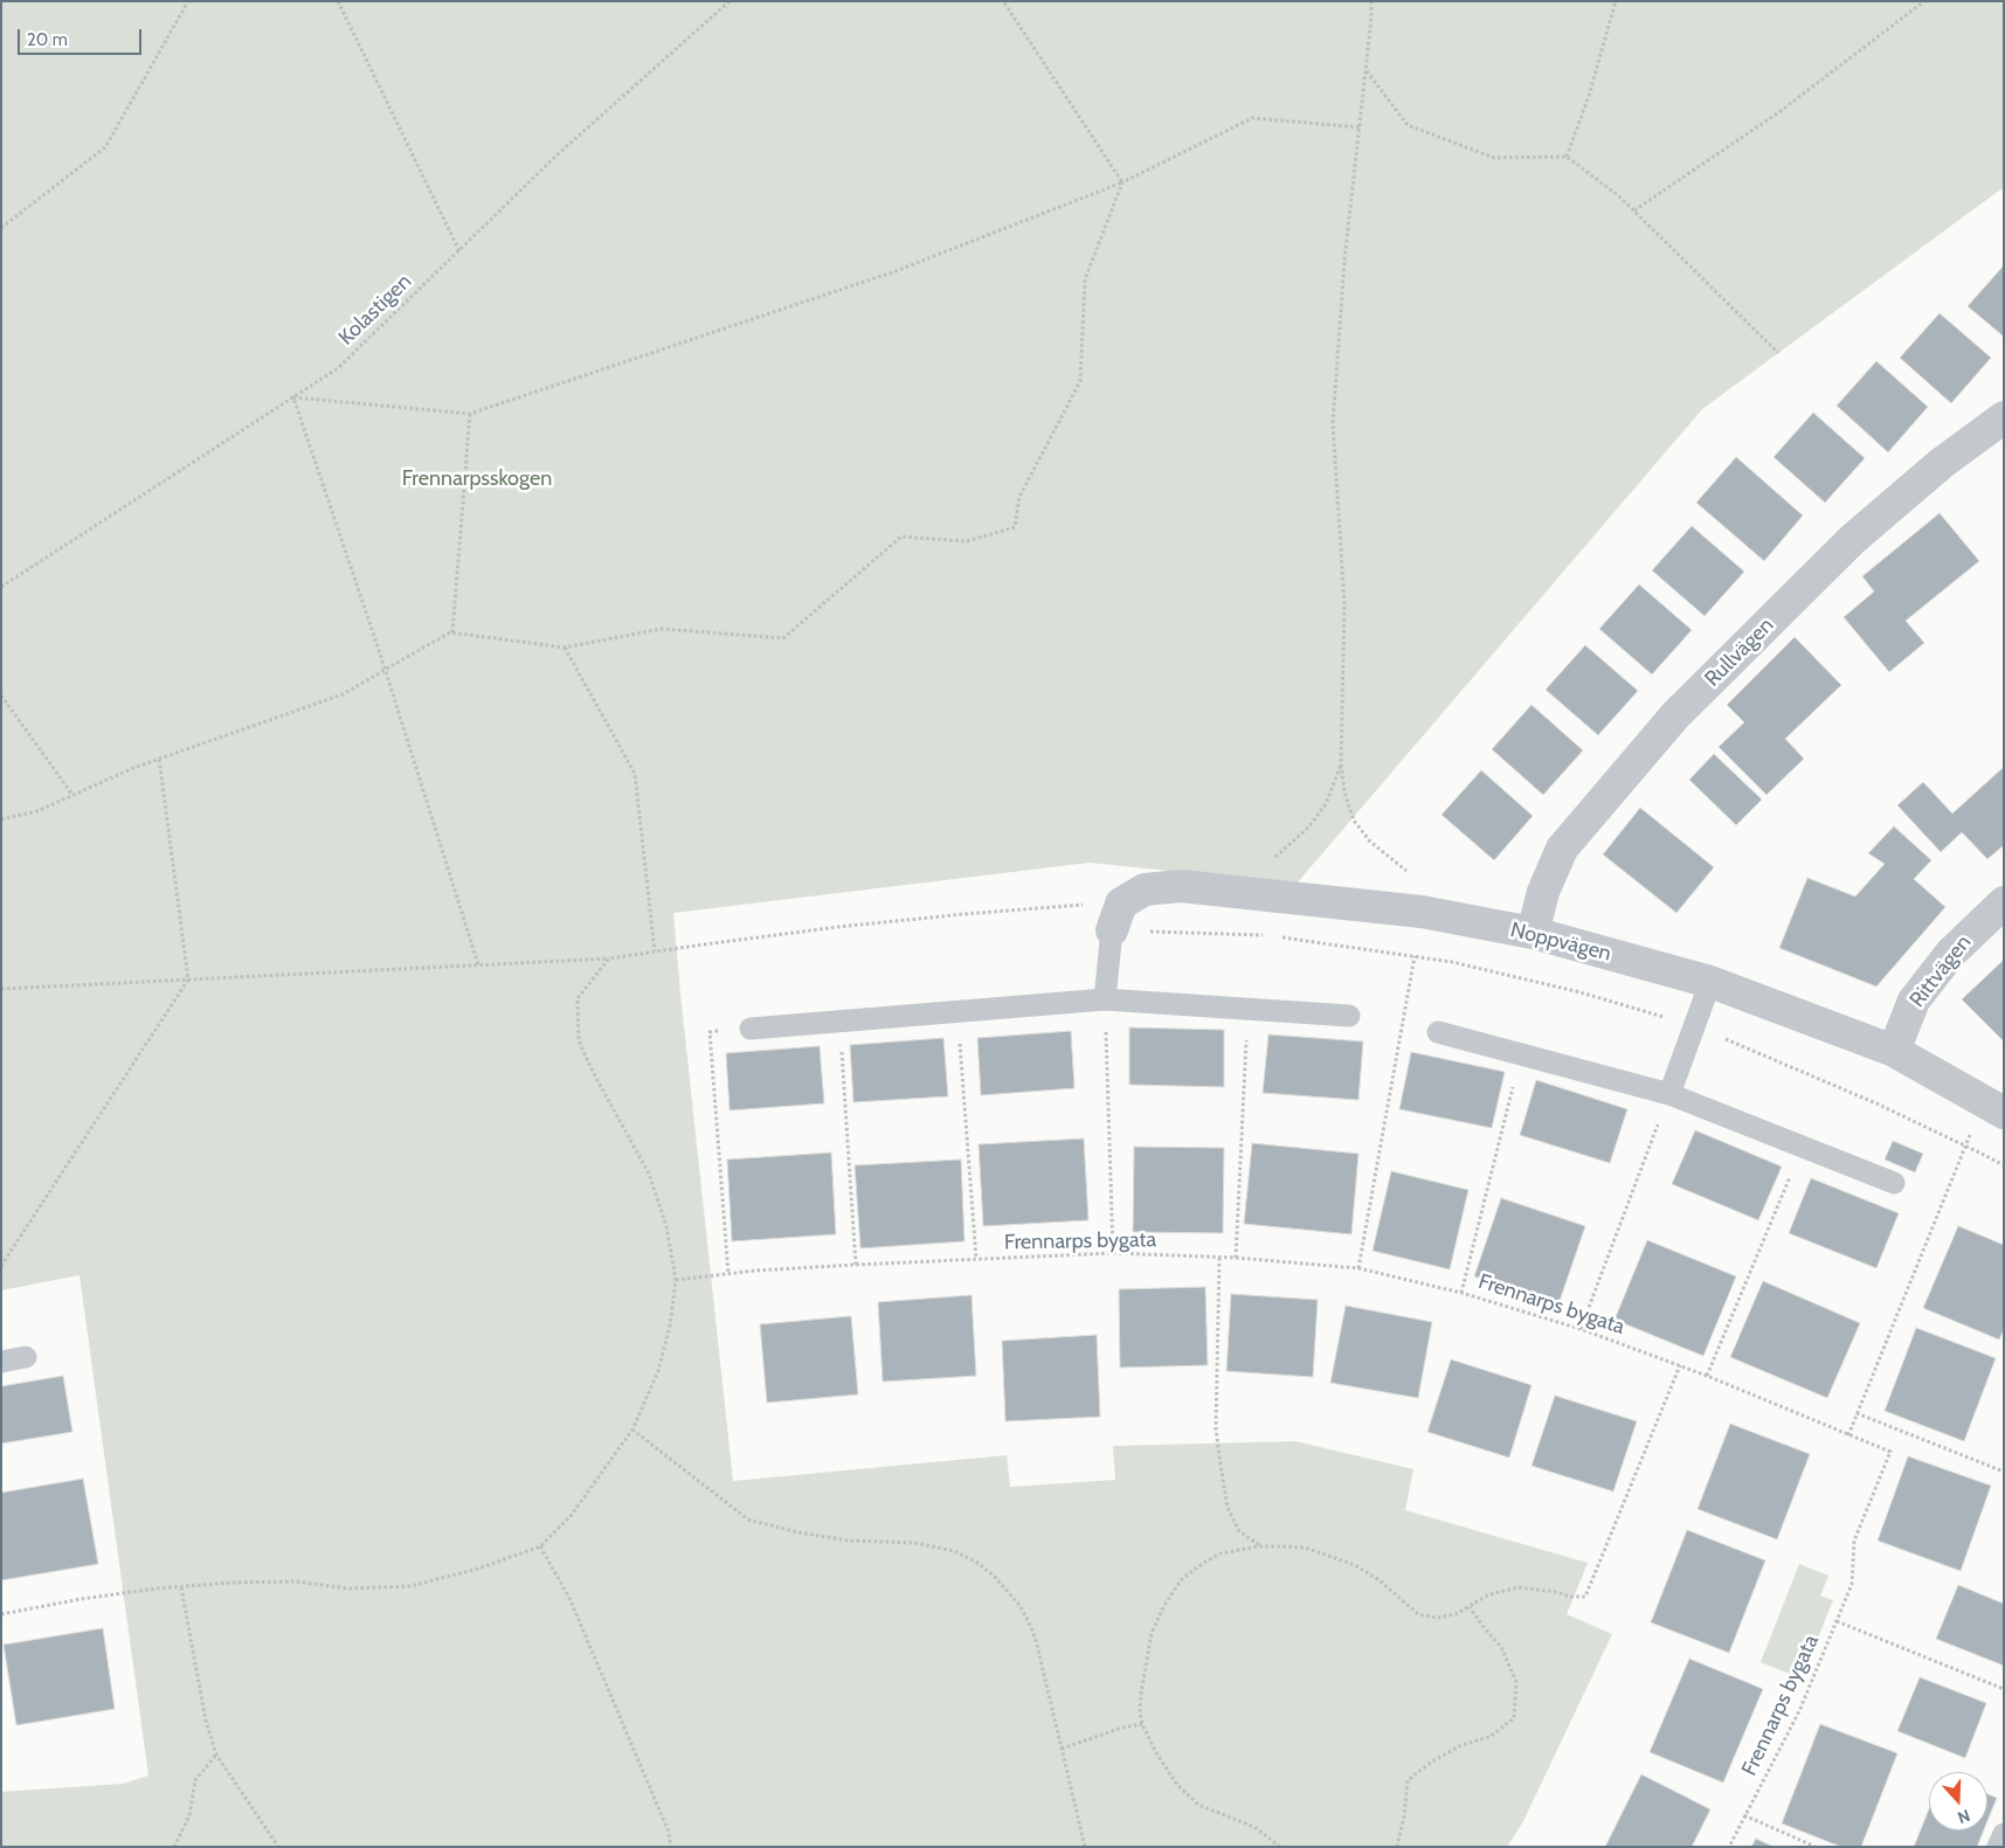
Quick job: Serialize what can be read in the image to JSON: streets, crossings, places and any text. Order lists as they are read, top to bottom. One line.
{"streets":{"street":["Rullvägen","Noppvägen","Rittvägen"],"path":["Kolastigen","Frennarps bygata"]},"crossings":[["Rullvägen","Noppvägen"],["Noppvägen","Rittvägen"]],"parks":["Frennarpsskogen"],"scale_bar":"20 m","north":"bottom"}
